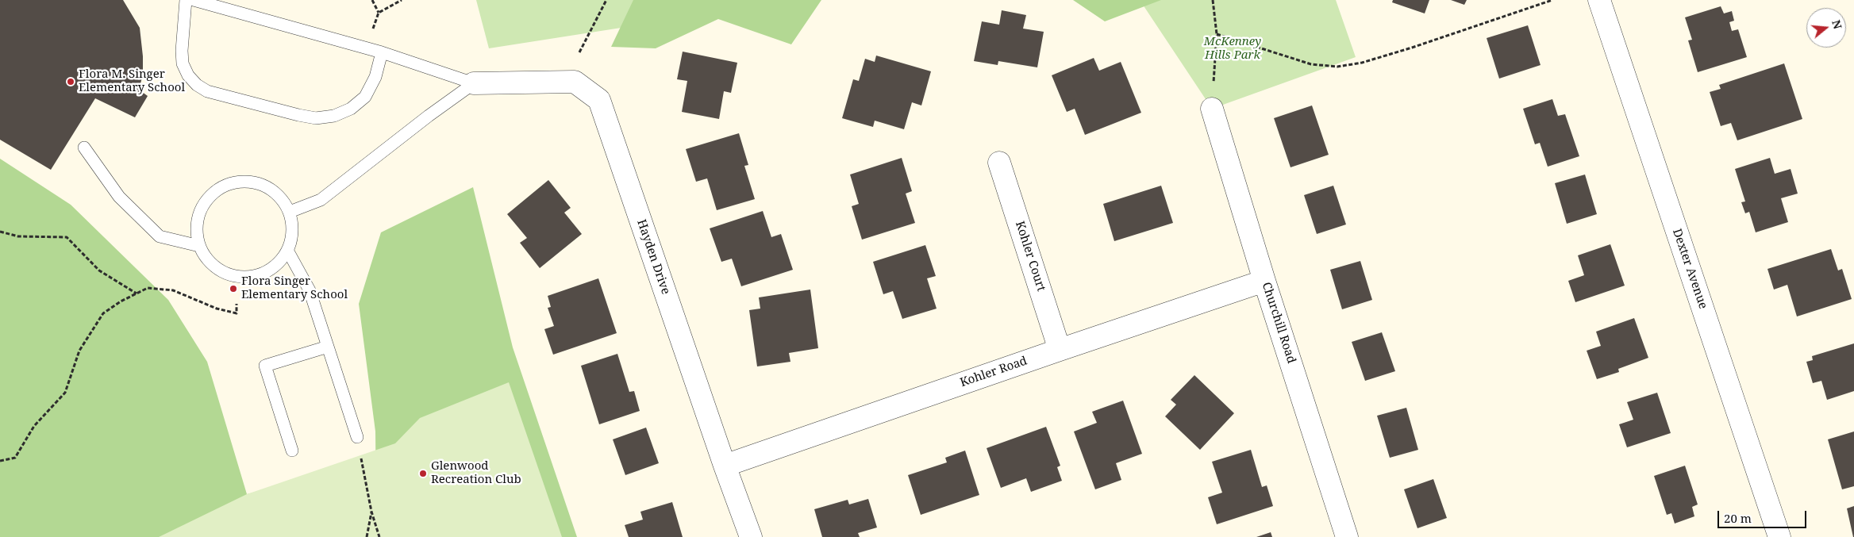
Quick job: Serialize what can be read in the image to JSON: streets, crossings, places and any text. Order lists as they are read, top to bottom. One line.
{"streets":{"street":["Kohler Court","Hayden Drive","Dexter Avenue","Churchill Road","Kohler Road"]},"crossings":[["Kohler Court","Kohler Road"],["Hayden Drive","Kohler Road"],["Churchill Road","Kohler Road"]],"parks":["McKenney Hills Park"],"places":["Flora M. Singer Elementary School","Flora Singer Elementary School","Glenwood Recreation Club"],"scale_bar":"20 m","north":"right"}
